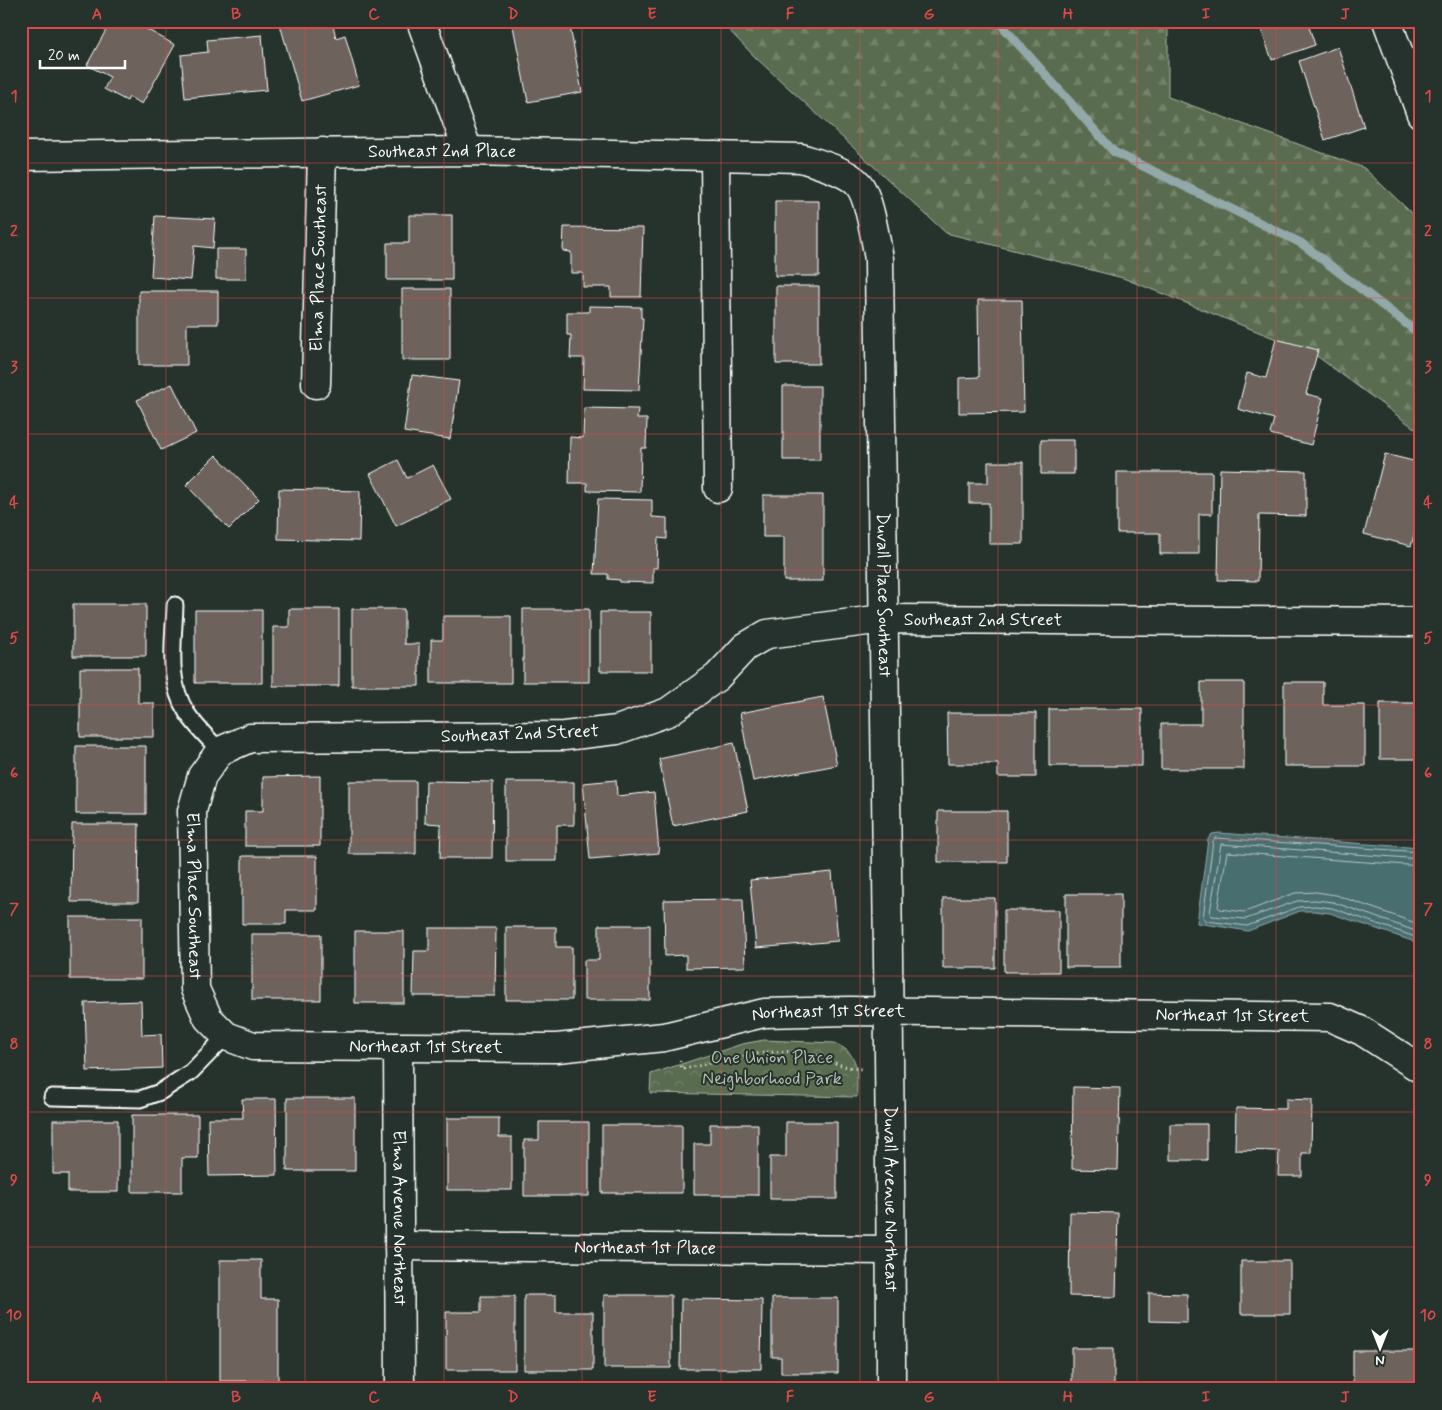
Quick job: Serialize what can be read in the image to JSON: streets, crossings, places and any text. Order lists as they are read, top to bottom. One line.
{"streets":{"street":["Southeast 2nd Place","Elma Place Southeast","Duvall Place Southeast","Southeast 2nd Street","Northeast 1st Street","Duvall Avenue Northeast","Elma Avenue Northeast","Northeast 1st Place"]},"crossings":[["Southeast 2nd Place","Elma Place Southeast"],["Southeast 2nd Place","Duvall Place Southeast"],["Elma Place Southeast","Southeast 2nd Street"],["Elma Place Southeast","Northeast 1st Street"],["Duvall Place Southeast","Southeast 2nd Street"],["Duvall Place Southeast","Northeast 1st Street"],["Duvall Place Southeast","Duvall Avenue Northeast"],["Northeast 1st Street","Duvall Avenue Northeast"],["Northeast 1st Street","Elma Avenue Northeast"],["Duvall Avenue Northeast","Northeast 1st Place"],["Elma Avenue Northeast","Northeast 1st Place"]],"parks":["One Union Place Neighborhood Park"],"scale_bar":"20 m","north":"bottom","grid":{"columns":["A","B","C","D","E","F","G","H","I","J"],"rows":["1","2","3","4","5","6","7","8","9","10"]}}
